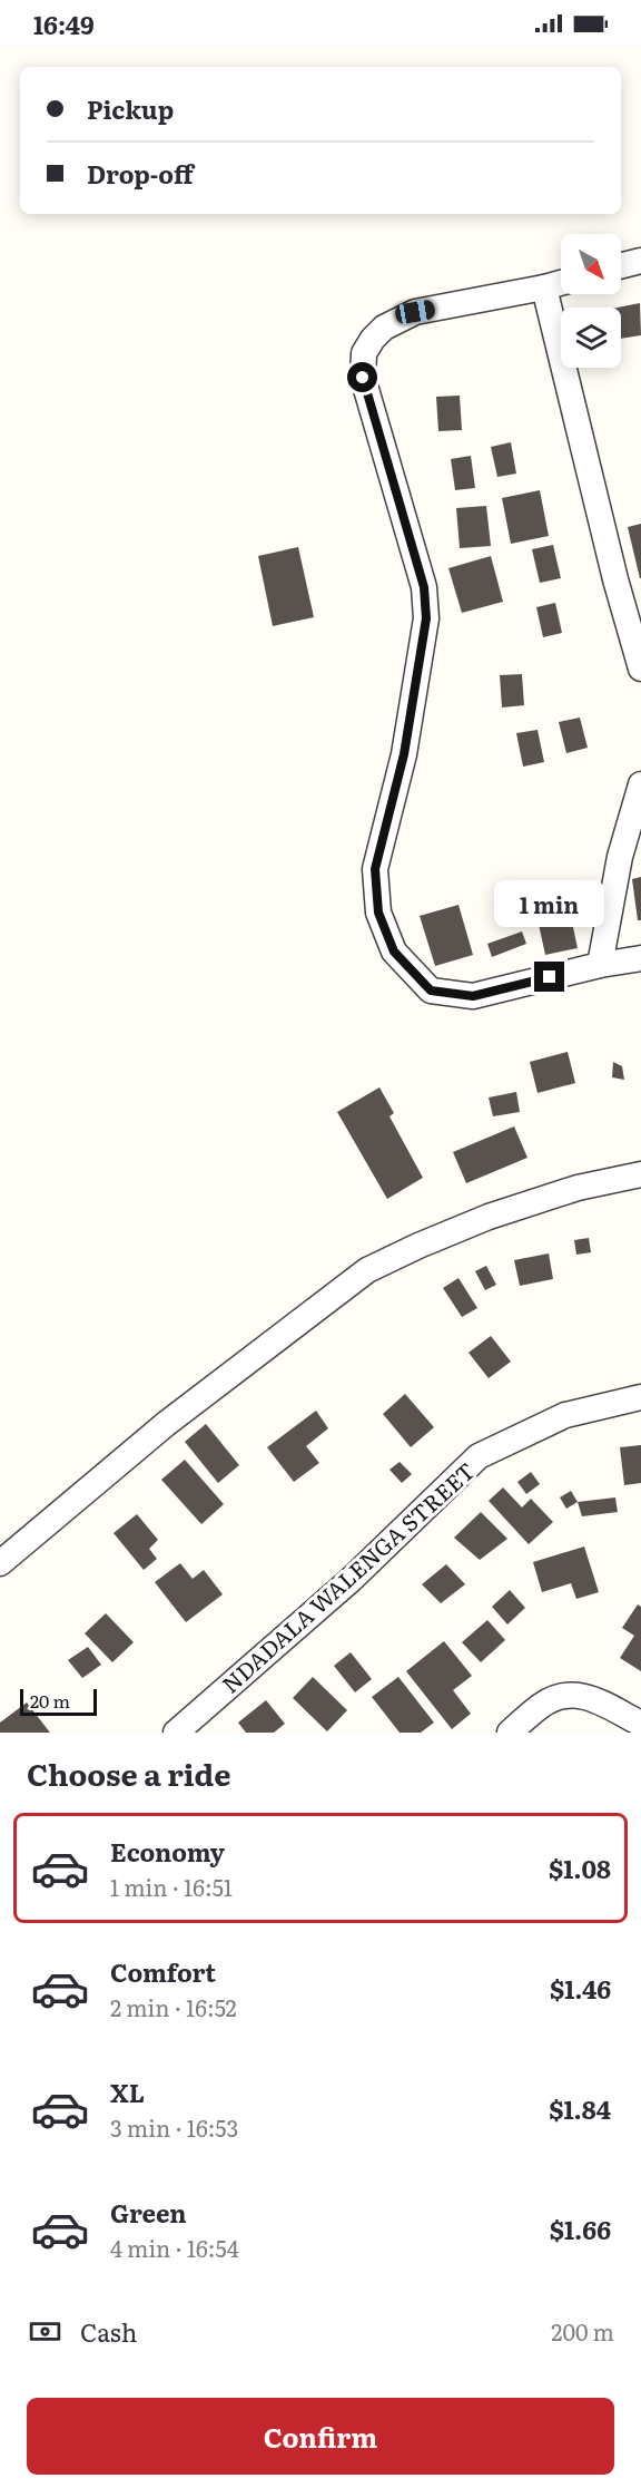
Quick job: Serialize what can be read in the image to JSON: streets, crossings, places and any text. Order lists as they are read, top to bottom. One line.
{"streets":{"street":["NDADALA WALENGA STREET"]},"scale_bar":"20 m","north":"bottom right","page":{"status":"16:49","banner":["Pickup","Drop-off"],"bubble":"1 min","scale":"20 m","heading":"Choose a ride","list":[{"name":"Economy","note":"1 min · 16:51","value":"$1.08"},{"name":"Comfort","note":"2 min · 16:52","value":"$1.46"},{"name":"XL","note":"3 min · 16:53","value":"$1.84"},{"name":"Green","note":"4 min · 16:54","value":"$1.66"}],"pay":["Cash","200 m"],"buttons":"Confirm"}}
